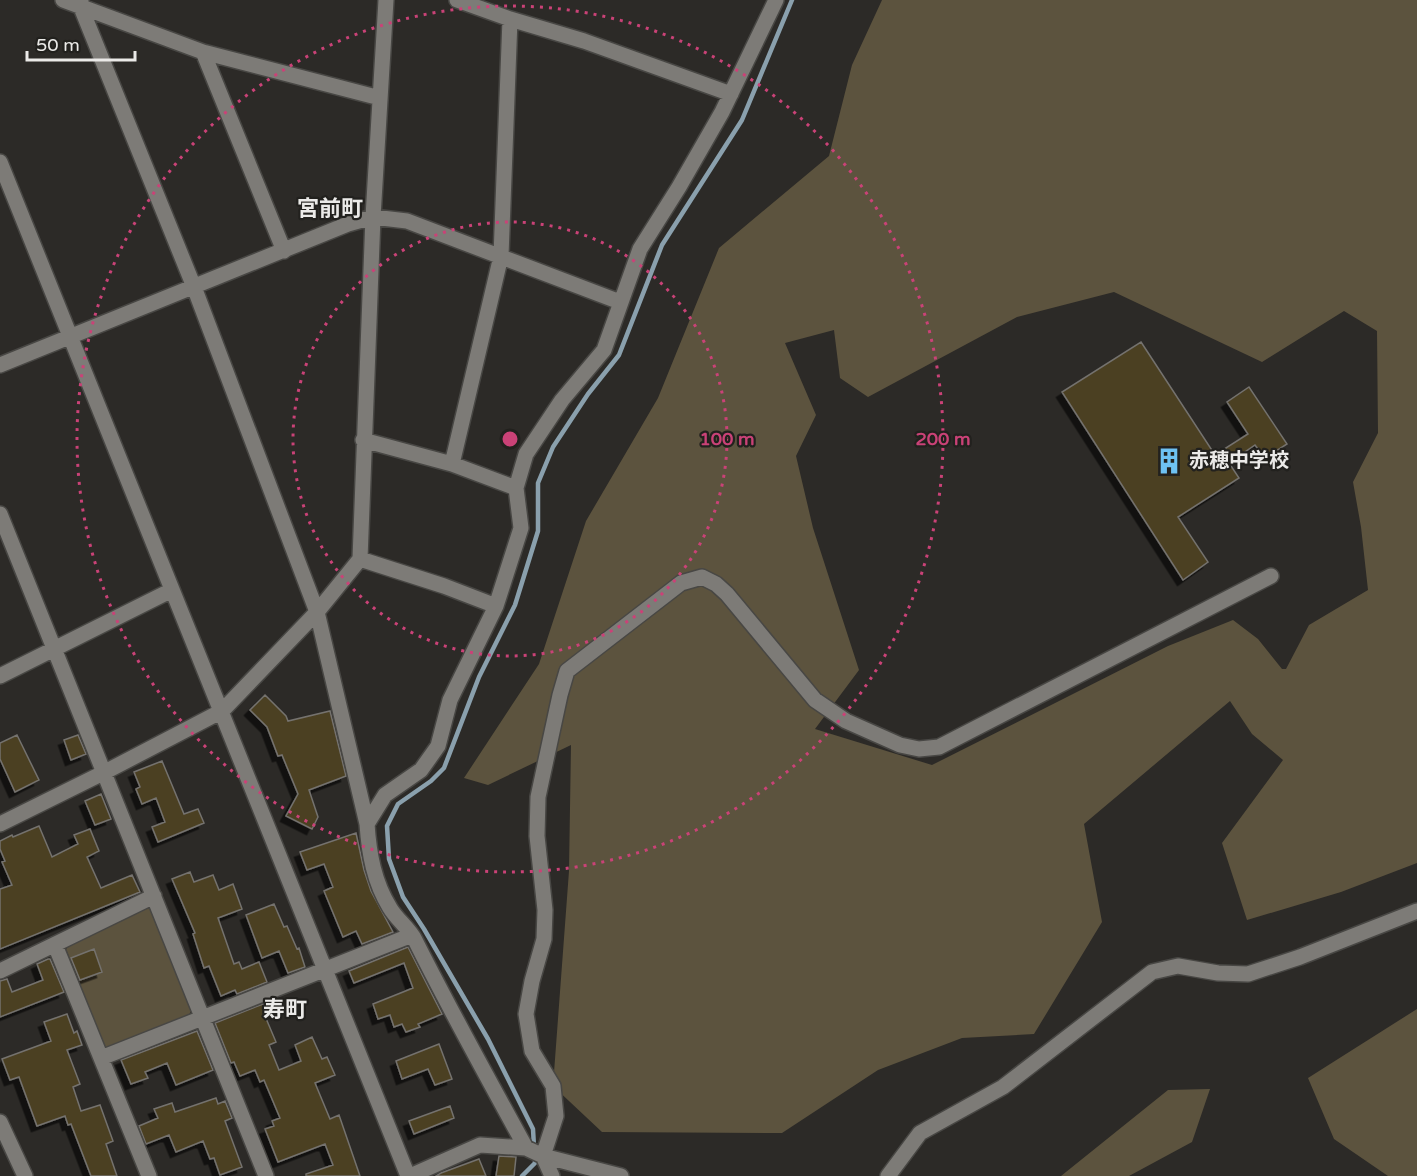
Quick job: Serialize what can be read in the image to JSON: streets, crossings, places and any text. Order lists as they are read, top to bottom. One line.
{"districts":["宮前町","寿町"],"places":{"building":["赤穂中学校"]},"scale_bar":"50 m","rings":["100 m","200 m"]}
